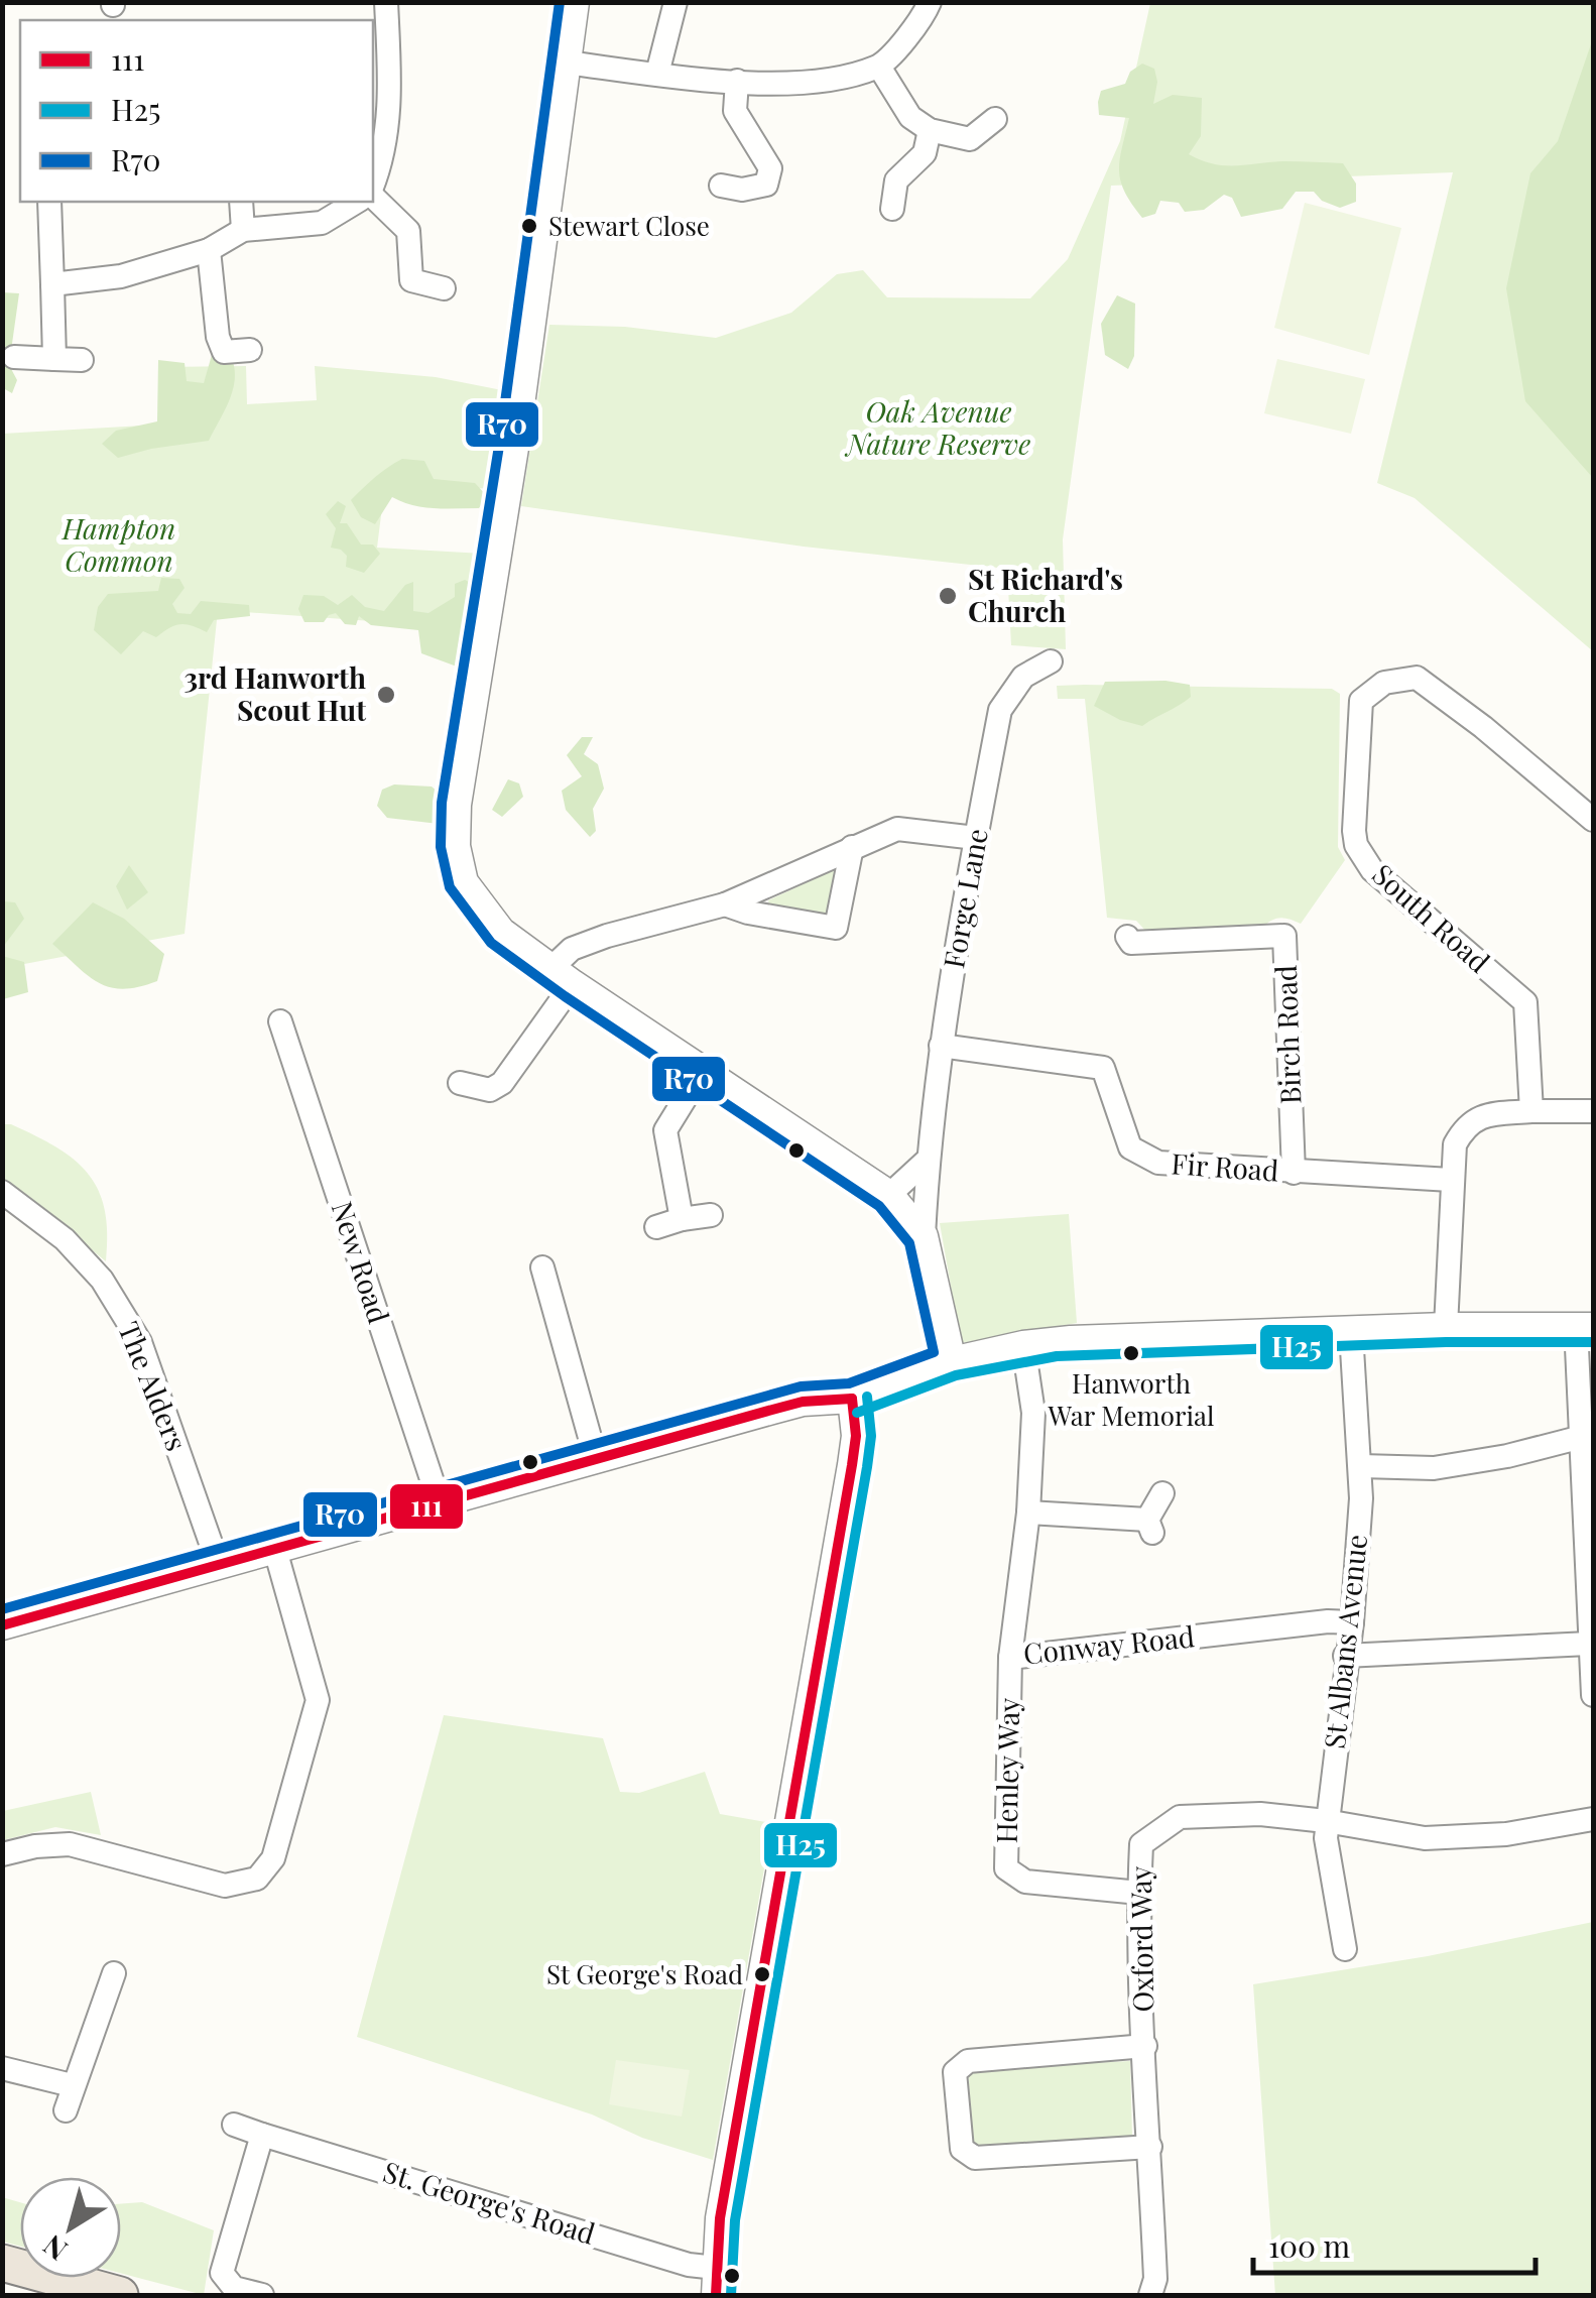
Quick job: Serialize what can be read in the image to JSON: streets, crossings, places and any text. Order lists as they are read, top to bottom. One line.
{"streets":{"street":["Forge Lane","South Road","Birch Road","Fir Road","New Road","The Alders","St Albans Avenue","Conway Road","Henley Way","Oxford Way","St. George's Road"]},"crossings":[["Forge Lane","Fir Road"],["Birch Road","Fir Road"],["St Albans Avenue","Conway Road"],["St Albans Avenue","Oxford Way"],["Conway Road","Henley Way"],["Henley Way","Oxford Way"]],"parks":["Oak Avenue Nature Reserve","Hampton Common"],"places":["Stewart Close","St Richard's Church","3rd Hanworth Scout Hut","Hanworth War Memorial","St George's Road"],"lines":["transit line R70","transit line H25","transit line 111"],"legend":["111","H25","R70"],"scale_bar":"100 m","north":"bottom left"}
